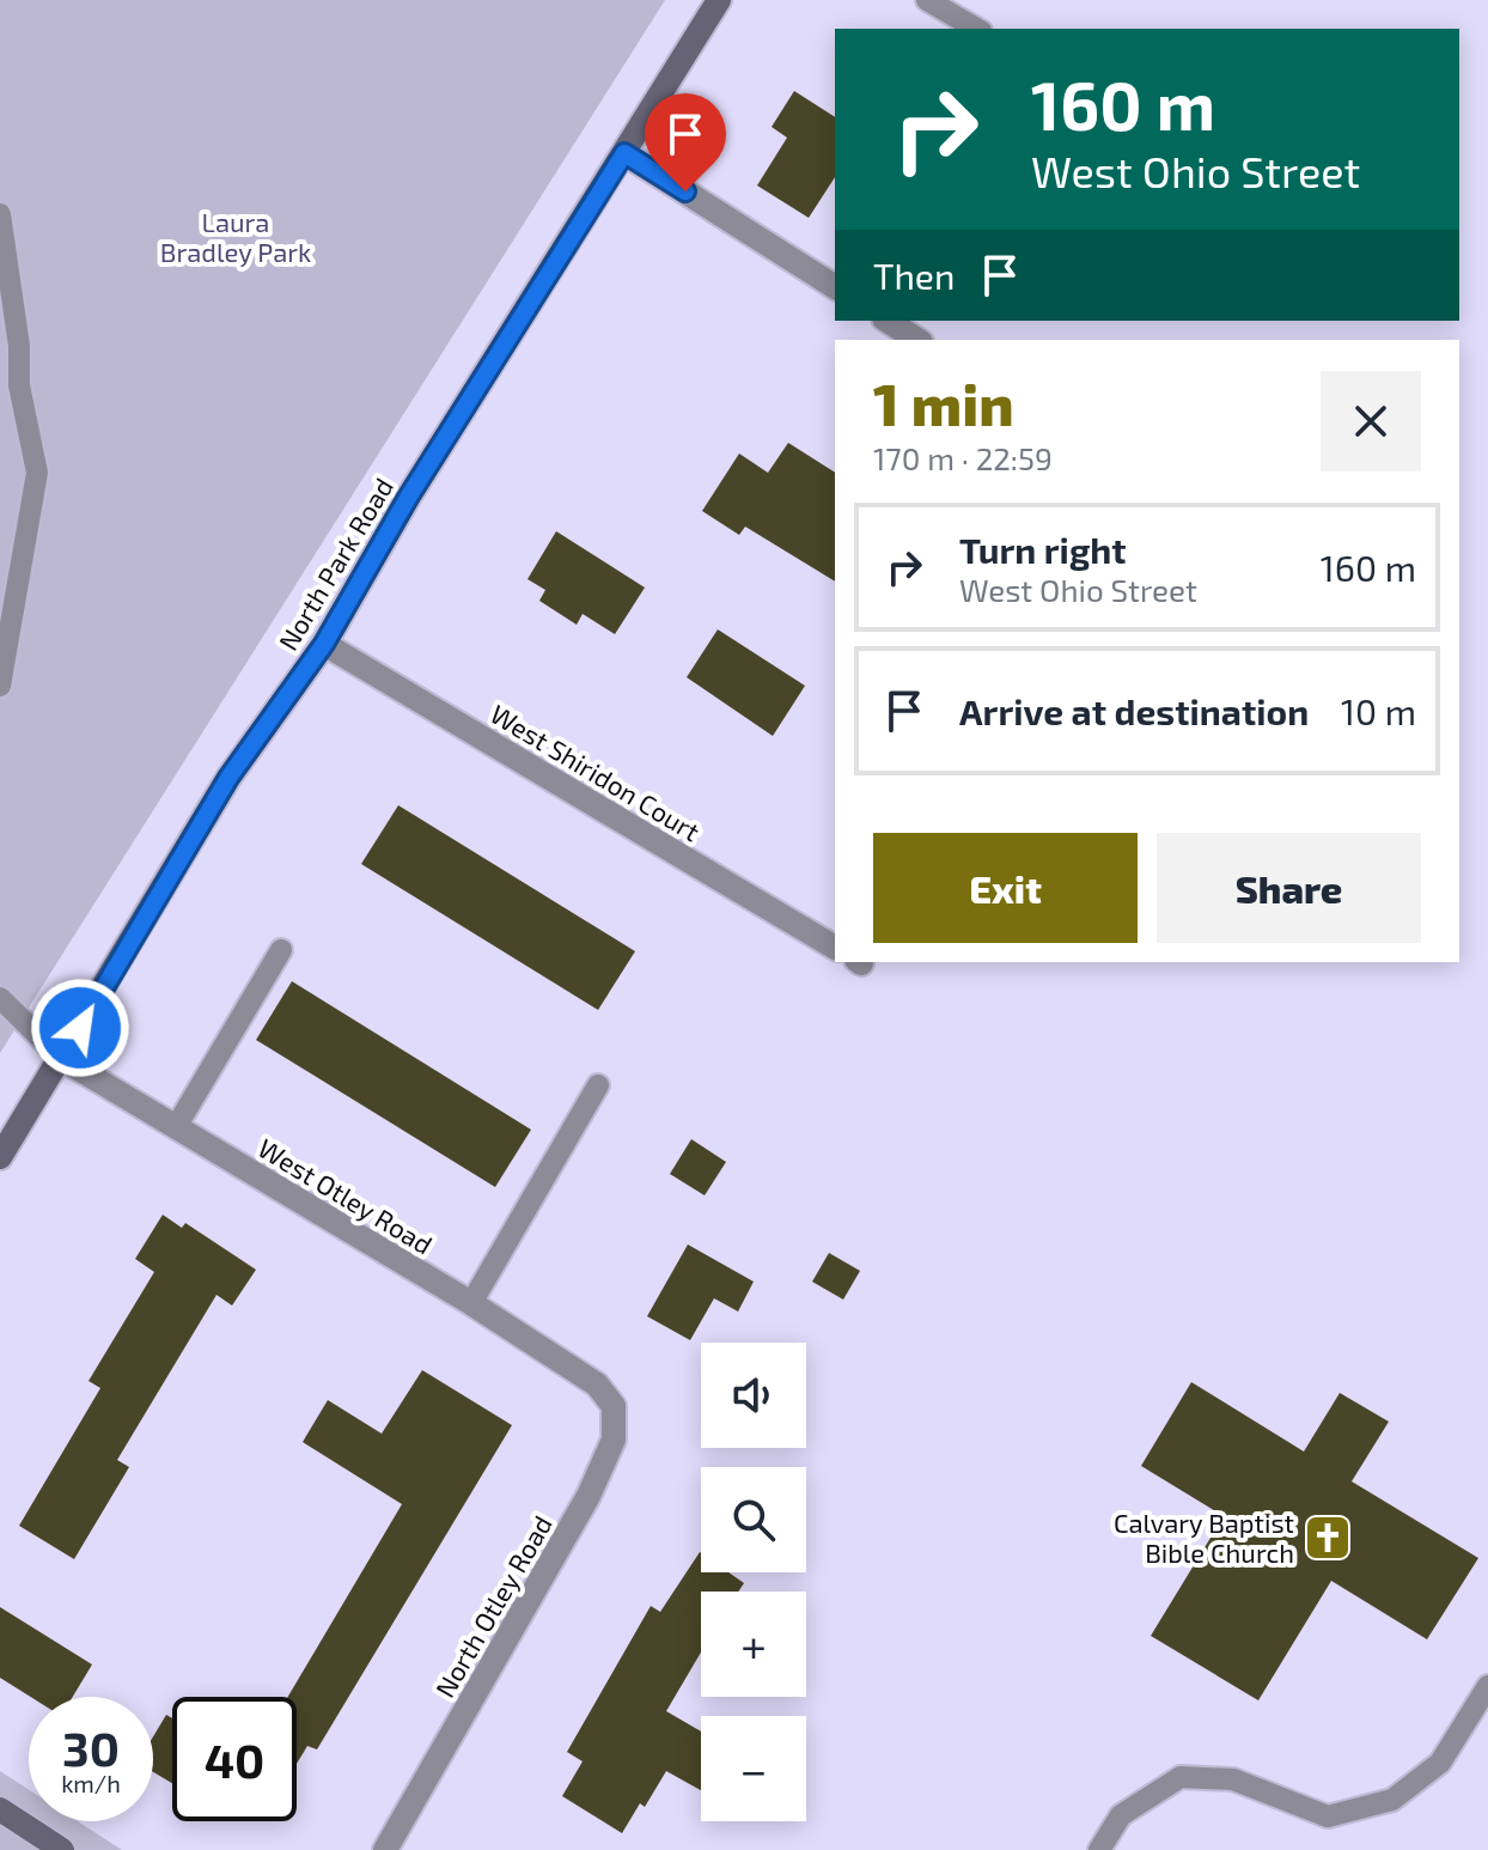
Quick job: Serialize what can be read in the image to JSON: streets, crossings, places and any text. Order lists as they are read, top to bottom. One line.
{"streets":{"street":["North Park Road","West Shiridon Court","West Otley Road","North Otley Road"]},"crossings":[["North Park Road","West Shiridon Court"],["North Park Road","West Otley Road"],["West Otley Road","North Otley Road"]],"parks":["Laura Bradley Park"],"places":{"church":["Calvary Baptist Bible Church"]},"page":{"turn":["160 m","West Ohio Street"],"then":"Then","heading":["1 min","170 m · 22:59"],"list":[{"name":"Turn right","note":"West Ohio Street","value":"160 m"},{"name":"Arrive at destination","value":"10 m"}],"buttons":["Exit","Share"],"map_buttons":["+","−"],"speed":"30 km/h","limit":"40"}}
